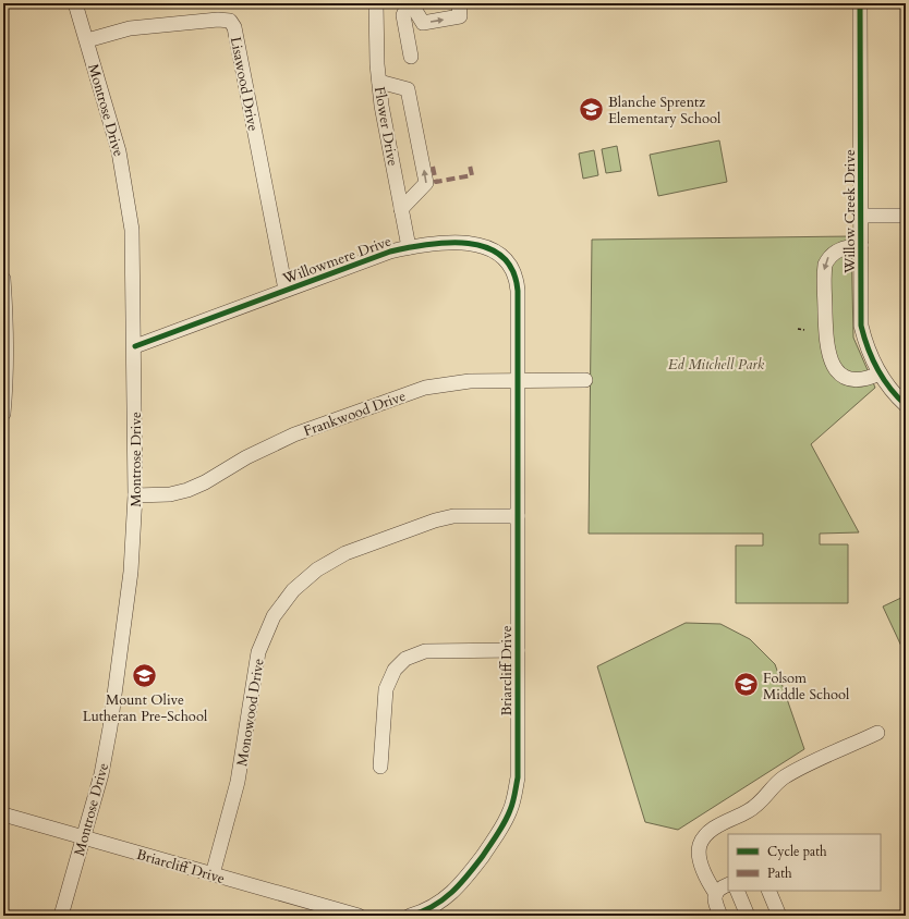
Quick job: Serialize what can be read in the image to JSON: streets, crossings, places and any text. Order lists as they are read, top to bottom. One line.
{"streets":{"street":["Lisawood Drive","Montrose Drive","Flower Drive","Willow Creek Drive","Willowmere Drive","Frankwood Drive","Briarcliff Drive","Monowood Drive"]},"crossings":[["Lisawood Drive","Montrose Drive"],["Lisawood Drive","Willowmere Drive"],["Montrose Drive","Willowmere Drive"],["Montrose Drive","Frankwood Drive"],["Montrose Drive","Briarcliff Drive"],["Flower Drive","Willowmere Drive"],["Willowmere Drive","Frankwood Drive"],["Willowmere Drive","Briarcliff Drive"],["Frankwood Drive","Briarcliff Drive"],["Briarcliff Drive","Monowood Drive"]],"parks":["Ed Mitchell Park"],"places":{"school or university":["Blanche Sprentz Elementary School","Mount Olive Lutheran Pre-School","Folsom Middle School"]},"legend":["Cycle path","Path"]}
